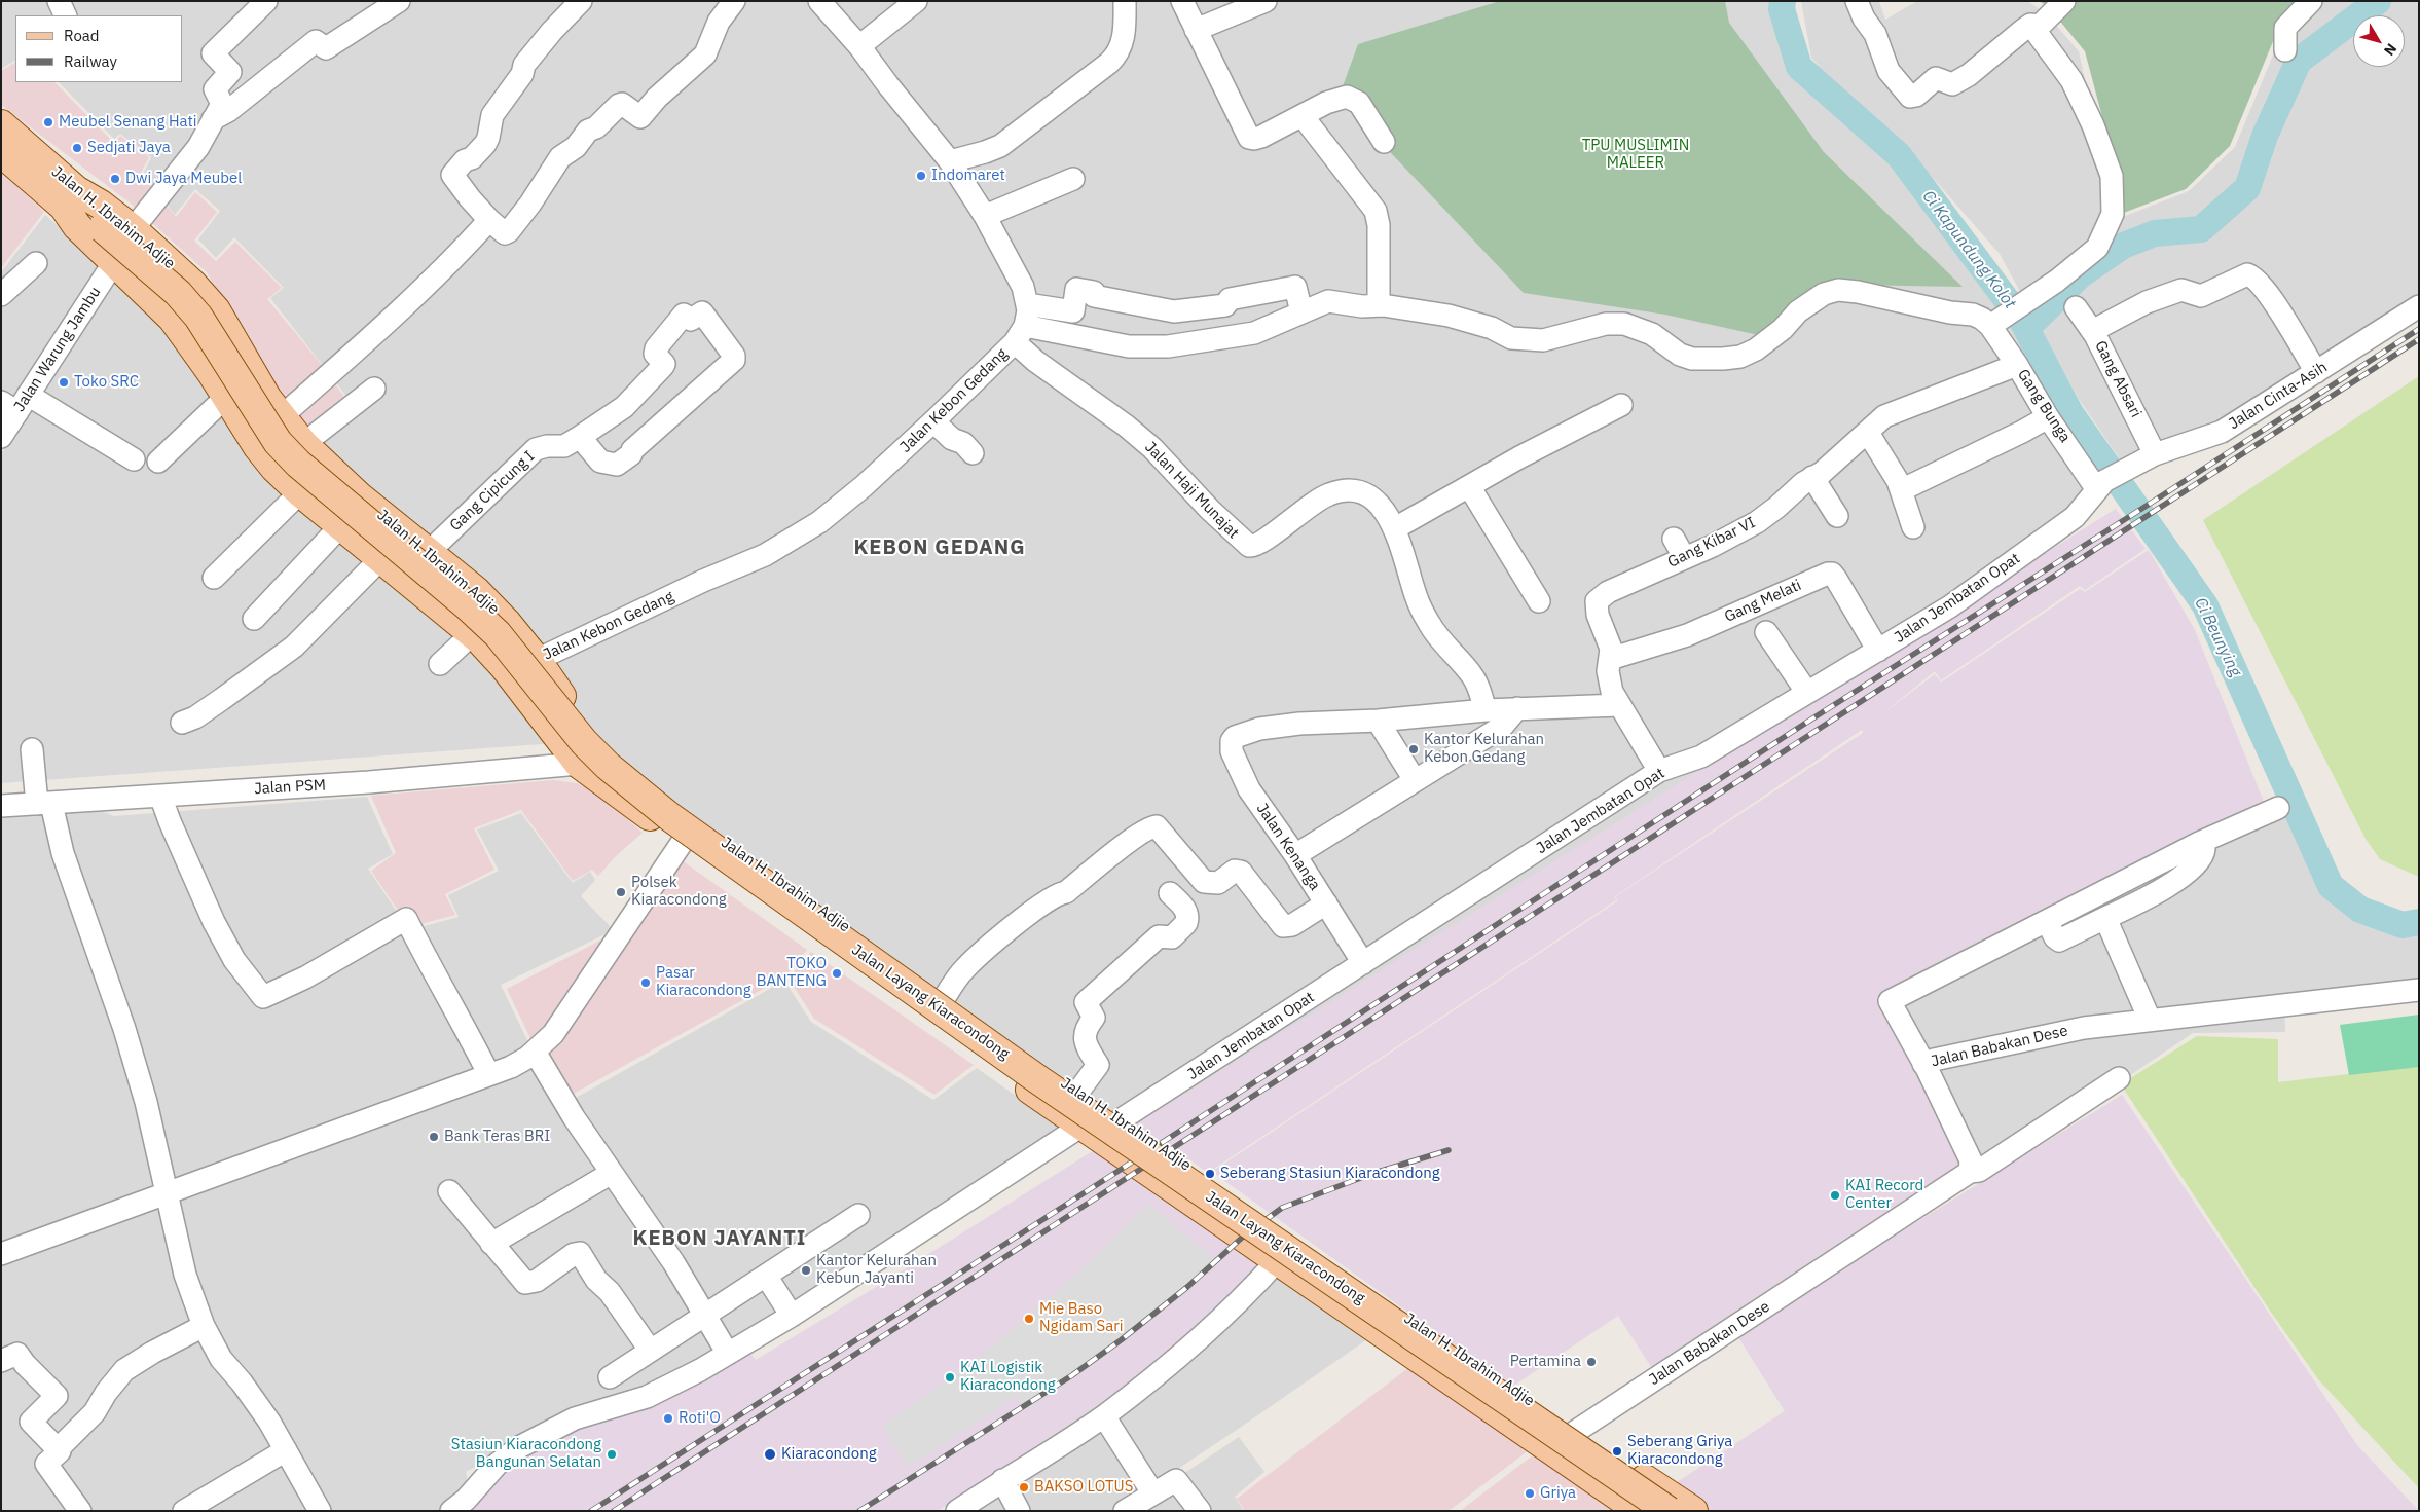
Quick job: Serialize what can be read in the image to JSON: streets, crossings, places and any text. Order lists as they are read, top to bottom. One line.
{"streets":{"main road":["Jalan H. Ibrahim Adjie","Jalan Layang Kiaracondong"],"street":["Jalan Warung Jambu","Gang Absari","Jalan Cinta-Asih","Jalan Kebon Gedang","Gang Bunga","Jalan Haji Munajat","Gang Cipicung I","Gang Kibar VI","Jalan Jembatan Opat","Gang Melati","Jalan PSM","Jalan Kenanga","Jalan Babakan Dese"]},"crossings":[["Jalan H. Ibrahim Adjie","Jalan Warung Jambu"],["Jalan H. Ibrahim Adjie","Jalan Kebon Gedang"],["Jalan H. Ibrahim Adjie","Gang Cipicung I"],["Jalan H. Ibrahim Adjie","Jalan Jembatan Opat"],["Jalan H. Ibrahim Adjie","Jalan PSM"],["Jalan H. Ibrahim Adjie","Jalan Layang Kiaracondong"],["Jalan H. Ibrahim Adjie","Jalan Babakan Dese"],["Gang Absari","Jalan Cinta-Asih"],["Jalan Cinta-Asih","Jalan Jembatan Opat"],["Jalan Kebon Gedang","Jalan Haji Munajat"],["Gang Bunga","Gang Kibar VI"],["Gang Bunga","Jalan Jembatan Opat"],["Gang Kibar VI","Gang Melati"],["Jalan Jembatan Opat","Gang Melati"],["Jalan Jembatan Opat","Jalan Kenanga"]],"districts":["KEBON GEDANG","KEBON JAYANTI"],"water":["Ci Kapundung Kolot","Ci Beunying"],"parks":["TPU MUSLIMIN MALEER"],"places":["Meubel Senang Hati","Sedjati Jaya","Indomaret","Dwi Jaya Meubel","Toko SRC","Kantor Kelurahan Kebon Gedang","Polsek Kiaracondong","TOKO BANTENG","Pasar Kiaracondong","Bank Teras BRI","Seberang Stasiun Kiaracondong","KAI Record Center","Kantor Kelurahan Kebun Jayanti","Mie Baso Ngidam Sari","Pertamina","KAI Logistik Kiaracondong","Roti'O","Seberang Griya Kiaracondong","Stasiun Kiaracondong Bangunan Selatan","Kiaracondong","BAKSO LOTUS","Griya"],"legend":["Road","Railway"],"north":"bottom right"}
